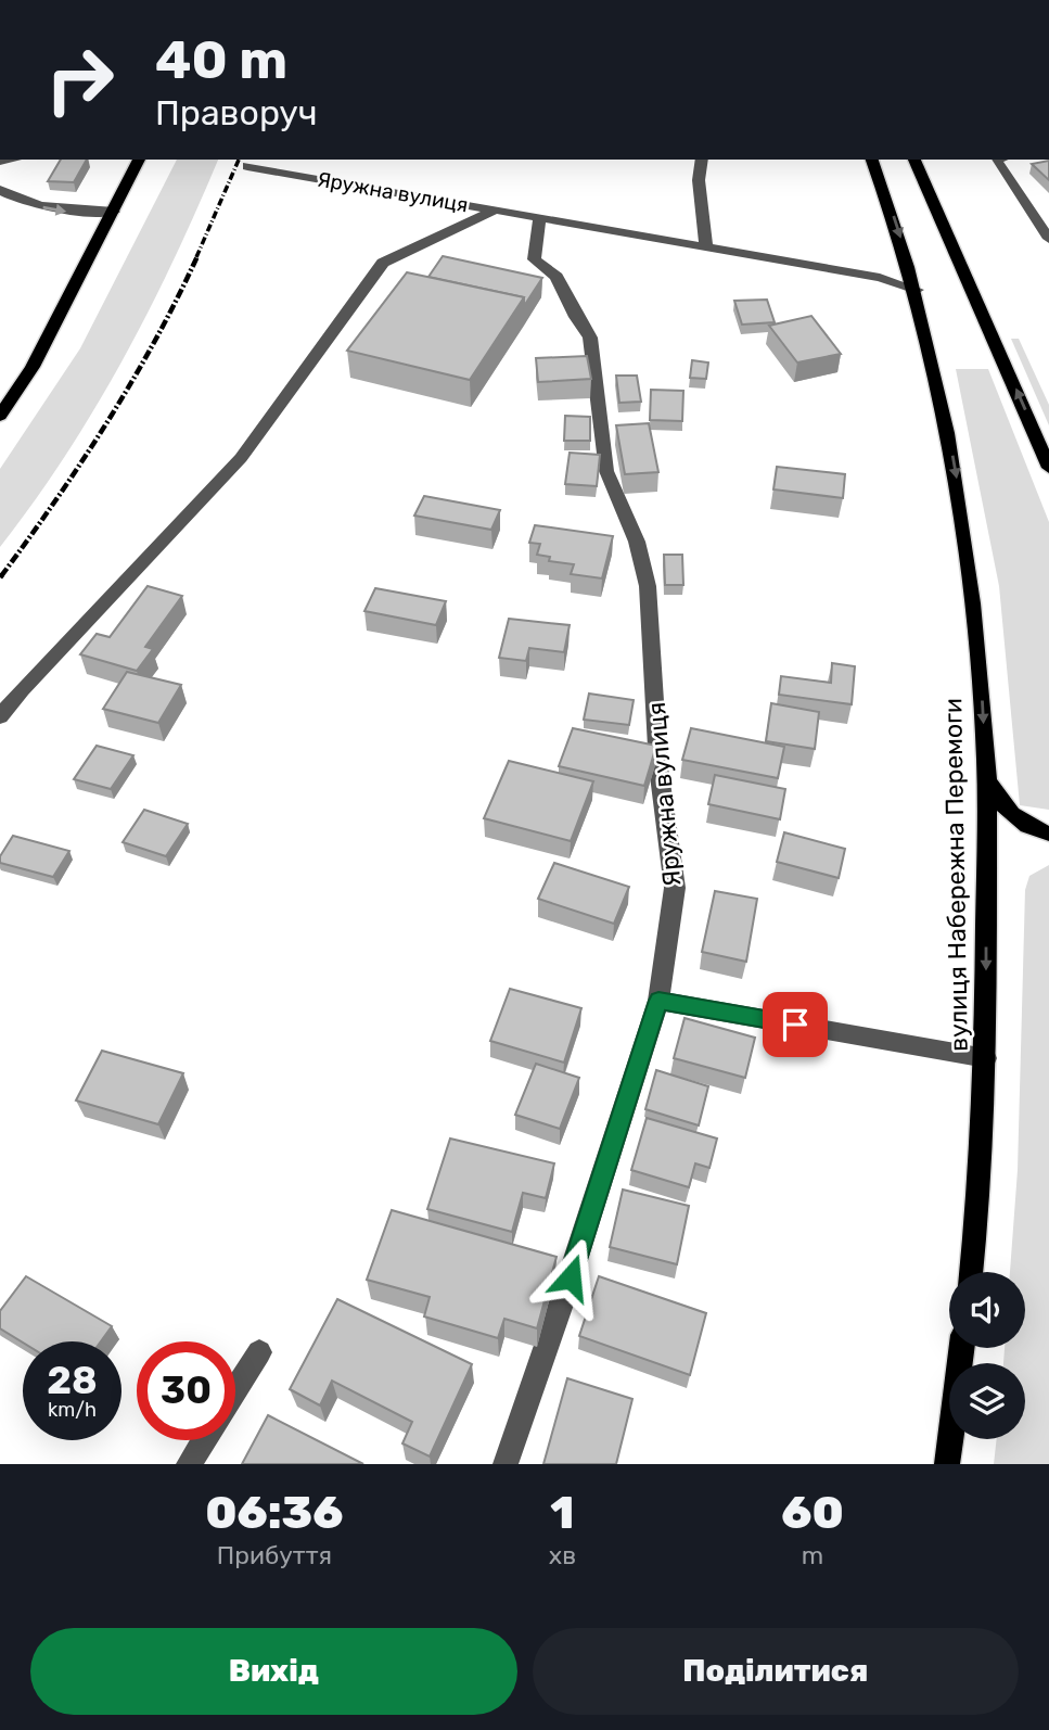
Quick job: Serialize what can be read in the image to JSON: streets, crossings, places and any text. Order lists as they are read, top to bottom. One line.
{"streets":{"main road":["вулиця Набережна Перемоги"],"street":["Яружна вулиця"]},"crossings":[["Яружна вулиця","вулиця Набережна Перемоги"]],"page":{"turn":["40 m","Праворуч"],"speed":"28 km/h","limit":"30","eta":["06:36","Прибуття","1","хв","60","m"],"buttons":["Вихід","Поділитися"]}}
